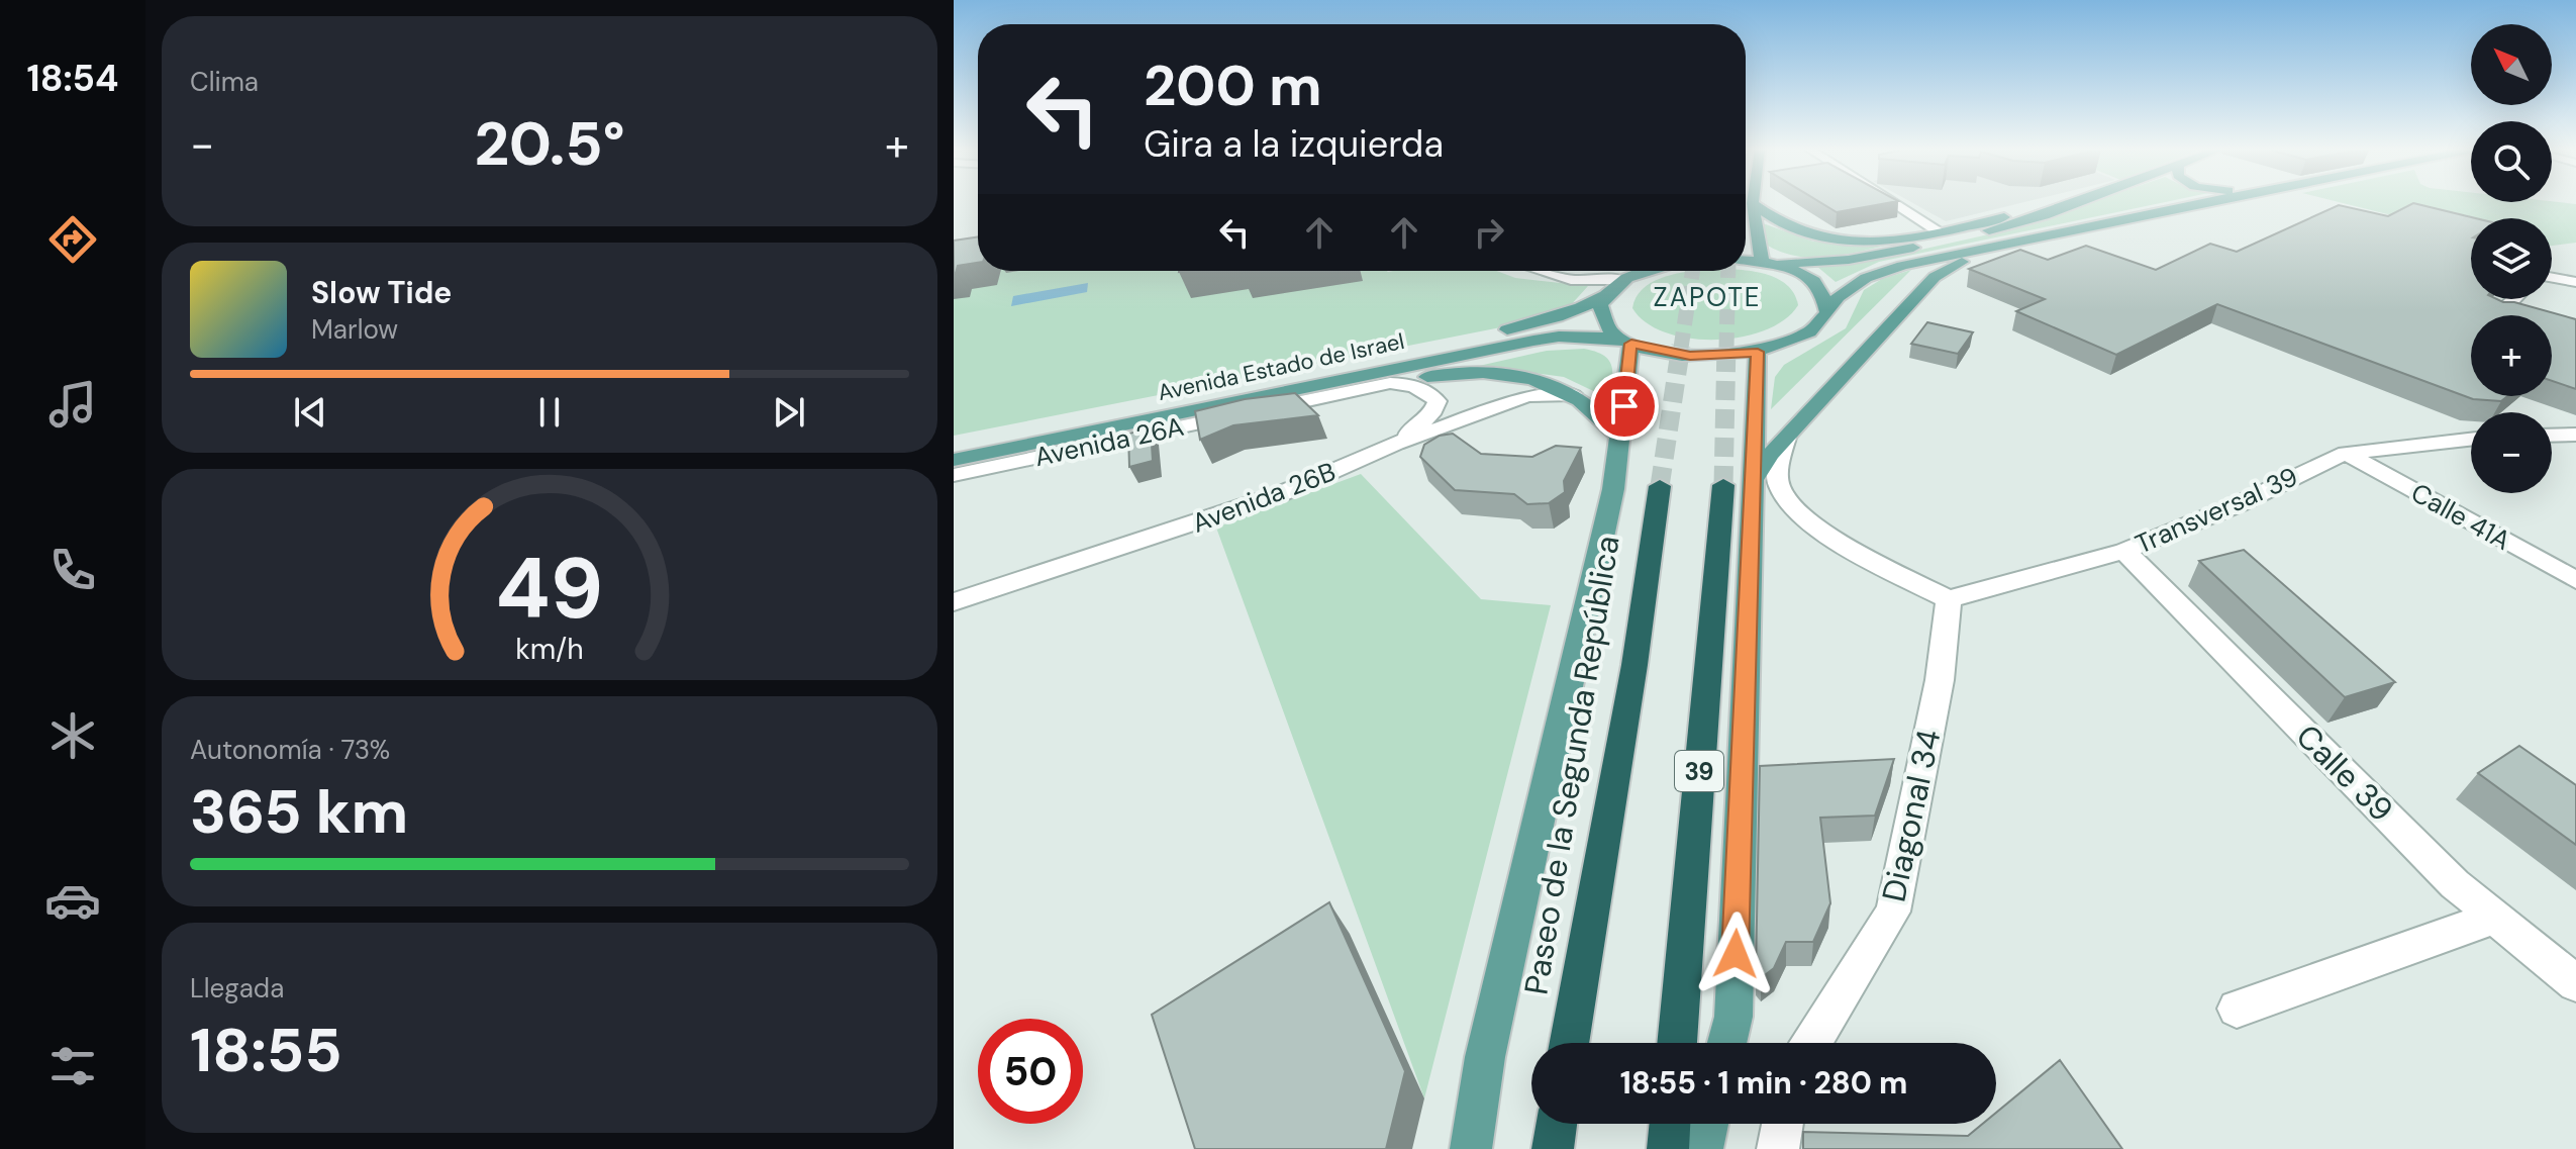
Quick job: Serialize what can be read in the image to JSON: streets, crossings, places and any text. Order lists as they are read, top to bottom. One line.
{"streets":{"highway":["Paseo de la Segunda República","39"],"main road":["Avenida Estado de Israel"],"street":["Avenida 26A","Avenida 26B","Transversal 39","Calle 41A","Calle 39","Diagonal 34"]},"crossings":[["Avenida 26A","Avenida 26B"],["Transversal 39","Calle 41A"],["Transversal 39","Calle 39"],["Transversal 39","Diagonal 34"]],"districts":["ZAPOTE"],"north":"top left","page":{"tabs":"18:54","tile":["Clima",["Autonomía · 73%","365 km"],["Llegada","18:55"]],"map_buttons":["+","−"],"turn":["200 m","Gira a la izquierda"],"heat":["−","20.5°","+"],"song":["Slow Tide","Marlow"],"limit":"50","trip":"18:55 · 1 min · 280 m","gauge":["49","km/h"]}}
